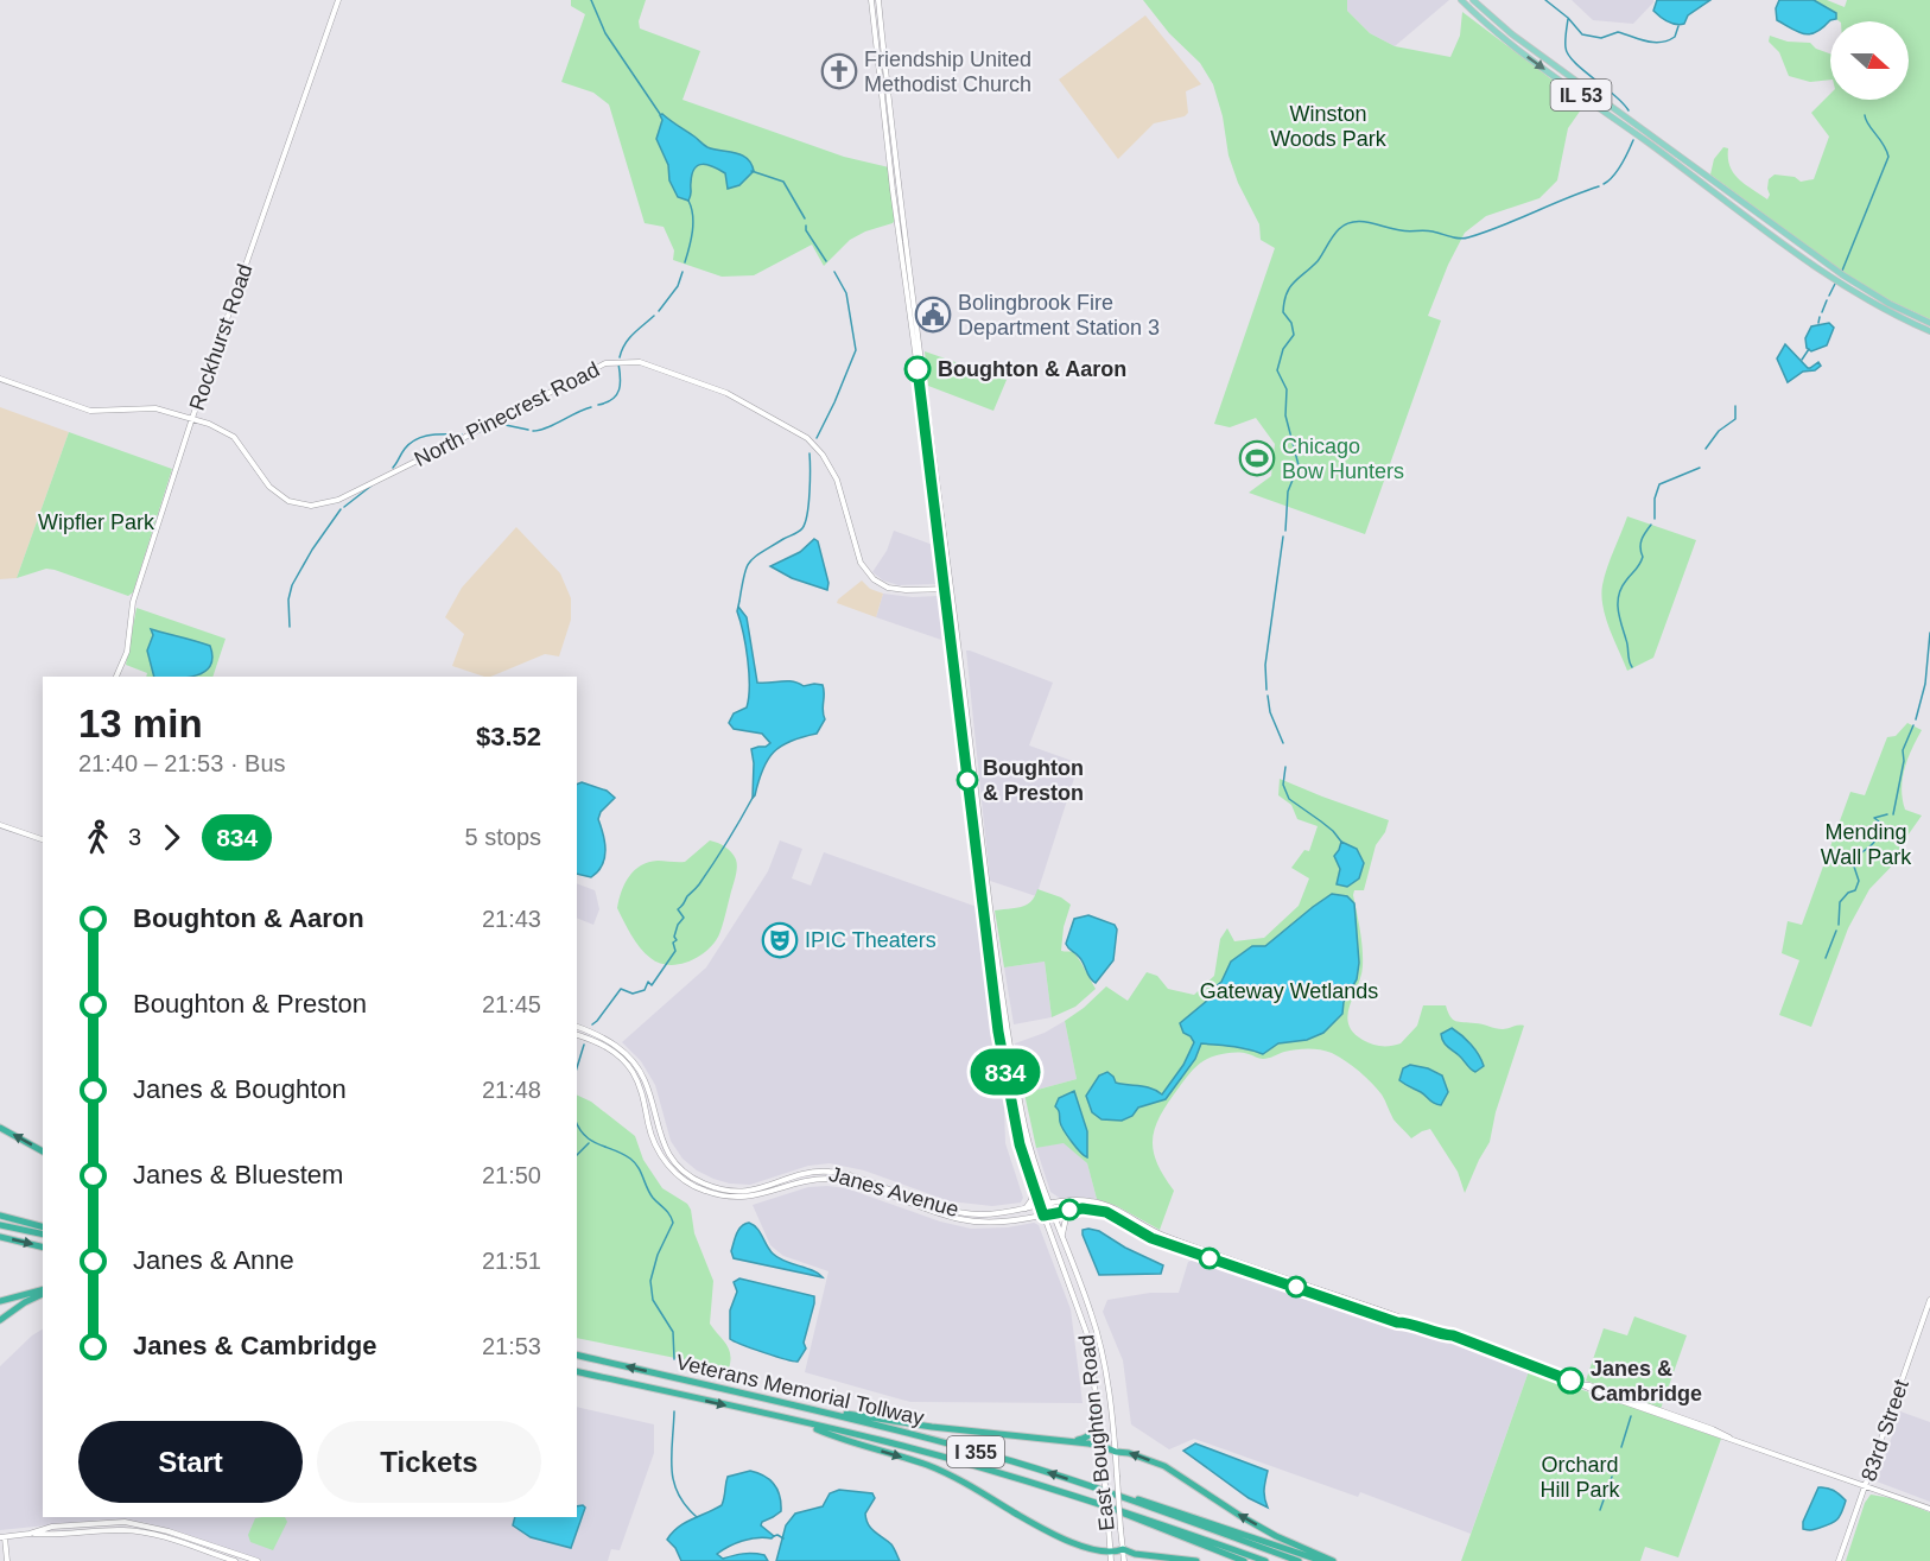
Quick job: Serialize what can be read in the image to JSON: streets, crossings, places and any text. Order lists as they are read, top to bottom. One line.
{"streets":{"highway":["Veterans Memorial Tollway","I 355"],"main road":["IL 53"],"street":["Rockhurst Road","North Pinecrest Road","Janes Avenue","83rd Street","East Boughton Road"]},"crossings":[["Rockhurst Road","North Pinecrest Road"],["North Pinecrest Road","East Boughton Road"],["Janes Avenue","83rd Street"],["Janes Avenue","East Boughton Road"]],"parks":["Winston Woods Park","Wipfler Park","Mending Wall Park","Gateway Wetlands","Orchard Hill Park"],"places":{"church":["Friendship United Methodist Church"],"public building":["Bolingbrook Fire Department Station 3"],"other":["Boughton & Aaron","Boughton & Preston","Janes & Cambridge"],"sports":["Chicago Bow Hunters"],"theatre":["IPIC Theaters"]},"lines":["bus line 834"],"north":"right","page":{"on_map":"834","heading":["13 min","21:40 – 21:53 · Bus","$3.52"],"legs":["3","834","5 stops"],"list":[{"name":"Boughton & Aaron","value":"21:43"},{"name":"Boughton & Preston","value":"21:45"},{"name":"Janes & Boughton","value":"21:48"},{"name":"Janes & Bluestem","value":"21:50"},{"name":"Janes & Anne","value":"21:51"},{"name":"Janes & Cambridge","value":"21:53"}],"buttons":["Start","Tickets"]}}
